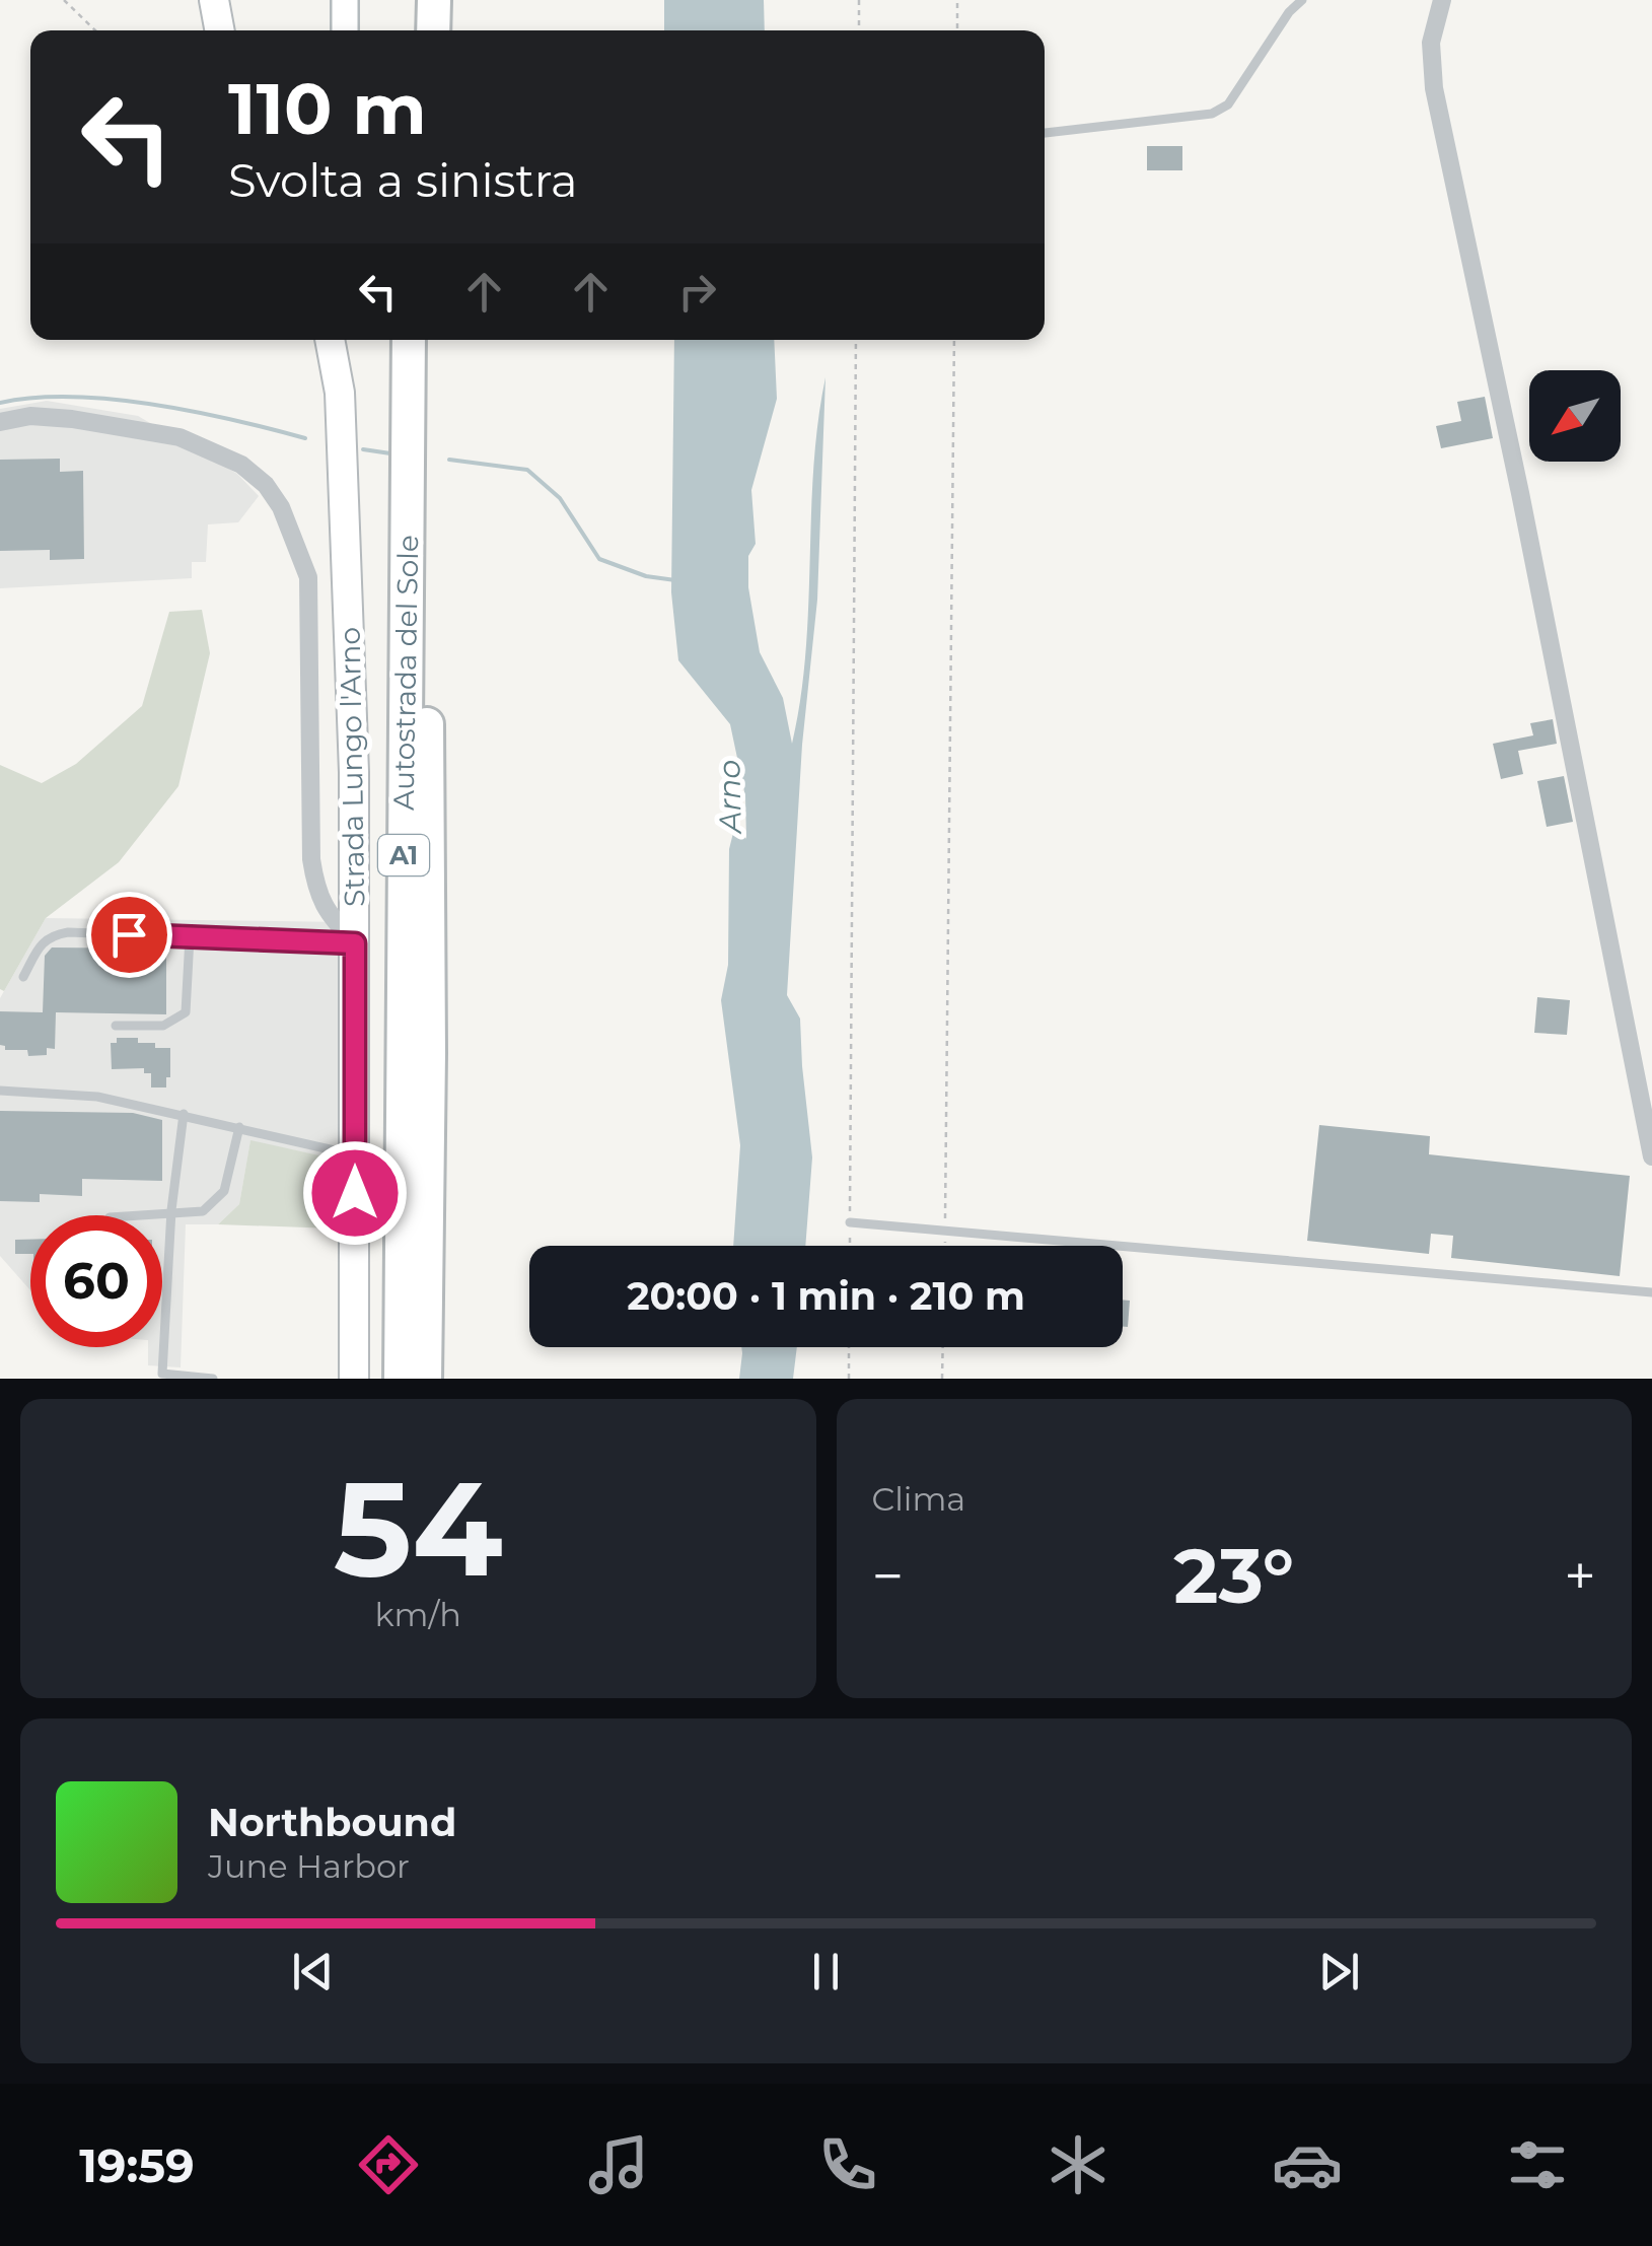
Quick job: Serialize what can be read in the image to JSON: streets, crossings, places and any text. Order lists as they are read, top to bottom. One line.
{"streets":{"highway":["Autostrada del Sole","A1"],"main road":["Strada Lungo l'Arno"]},"water":["Arno"],"north":"bottom left","page":{"turn":["110 m","Svolta a sinistra"],"limit":"60","trip":"20:00 · 1 min · 210 m","tile":[["54","km/h"],"Clima"],"heat":["−","23°","+"],"song":["Northbound","June Harbor"],"tabs":"19:59"}}
